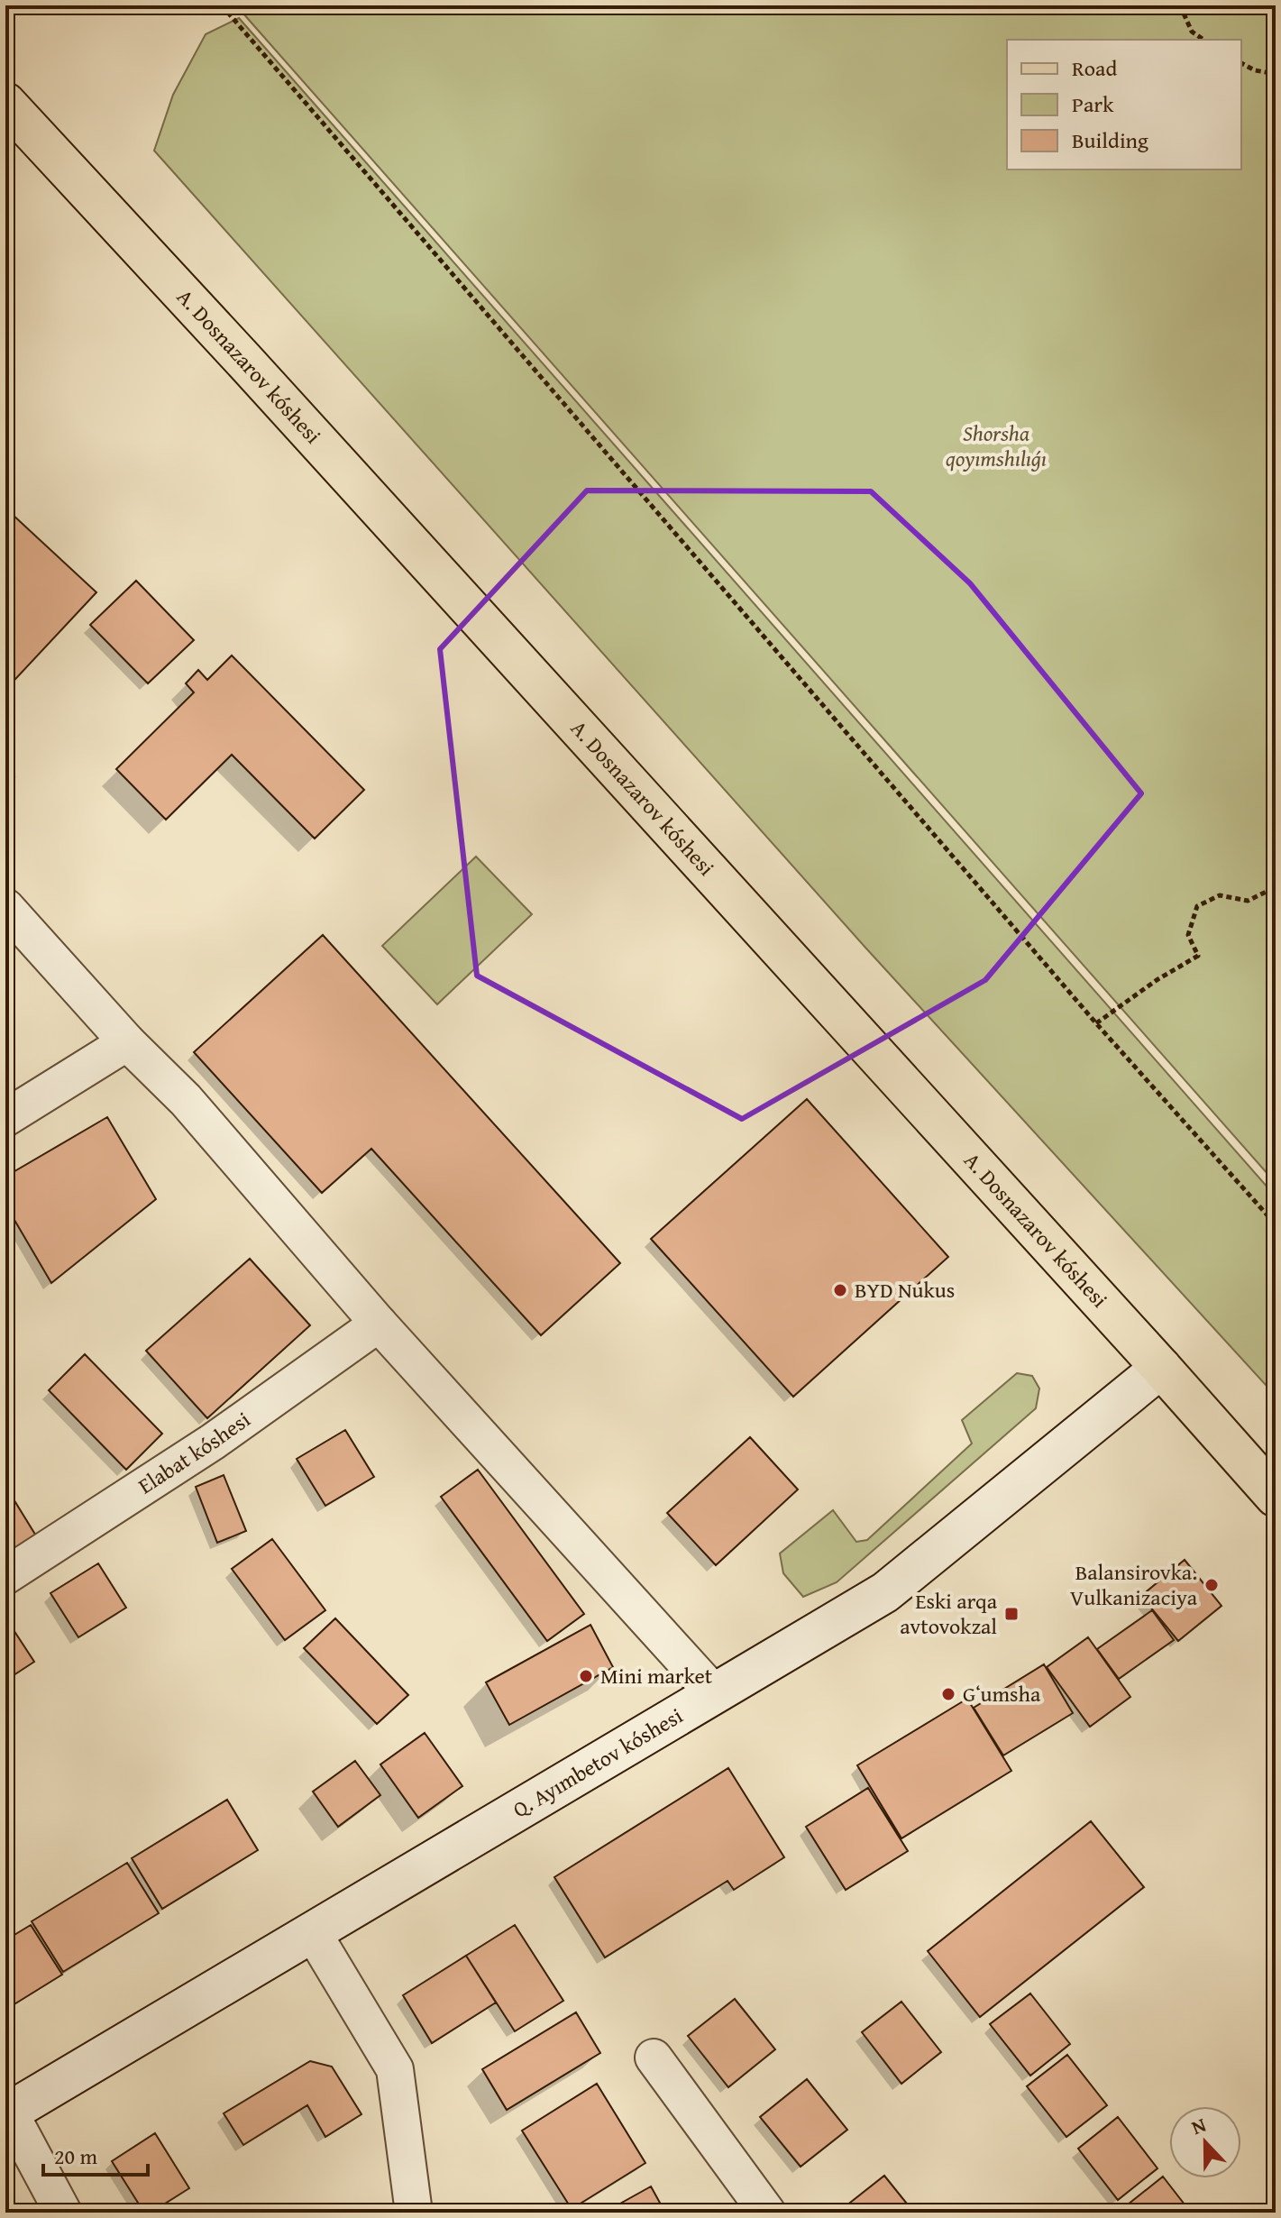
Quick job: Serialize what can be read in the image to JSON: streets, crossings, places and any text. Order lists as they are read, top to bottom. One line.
{"streets":{"main road":["A. Dosnazarov kóshesi"],"street":["Elabat kóshesi","Q. Ayımbetov kóshesi"]},"crossings":[["A. Dosnazarov kóshesi","Q. Ayımbetov kóshesi"]],"parks":["Shorsha qoyımshılıǵı"],"places":{"other":["BYD Nukus","Balansirovka. Vulkanizaciya","Mini market","Gʻumsha"],"transit":["Eski arqa avtovokzal"]},"legend":["Road","Park","Building"],"scale_bar":"20 m","north":"top"}
